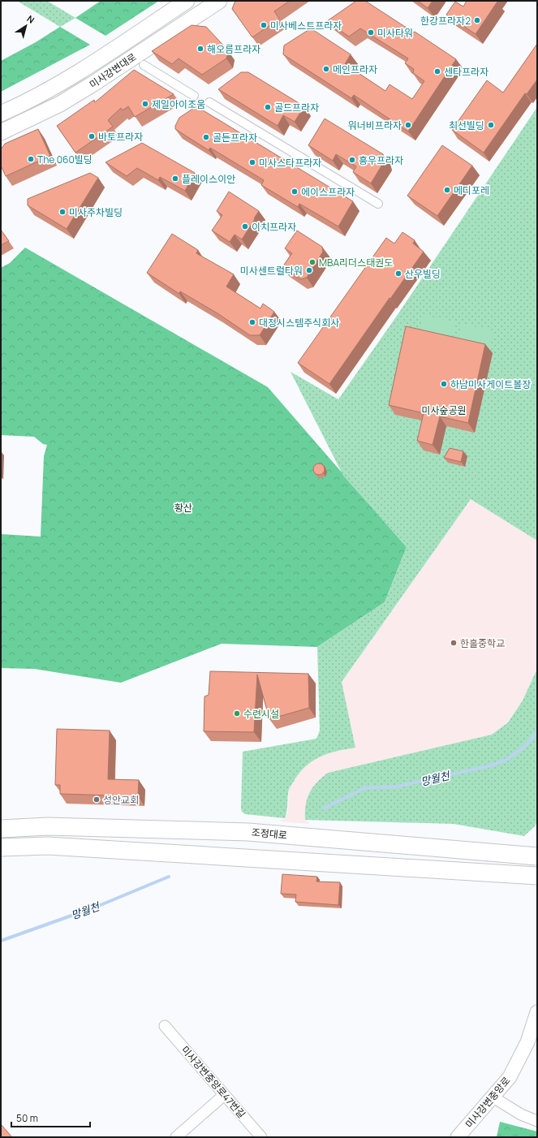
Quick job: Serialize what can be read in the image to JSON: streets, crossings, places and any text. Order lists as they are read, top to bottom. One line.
{"streets":{"main road":["미사강변대로","조정대로"],"street":["미사강변중앙로47번길","미사강변중앙로"]},"water":["망월천"],"parks":["미사숲공원","황산"],"places":["한강프라자2","미사베스트프라자","미사타워","해오름프라자","메인프라자","센타프라자","제일아이조움","골드프라자","워너비프라자","최선빌딩","바토프라자","골든프라자","The 060빌딩","흥우프라자","미사스타프라자","플레이스이안","메디포레","에이스프라자","미사주차빌딩","이치프라자","MBA리더스태권도","미사센트럴타워","산우빌딩","대정시스템주식회사","하남미사게이트볼장","한홀중학교","수련시설","성안교회"],"scale_bar":"50 m","north":"top right"}
